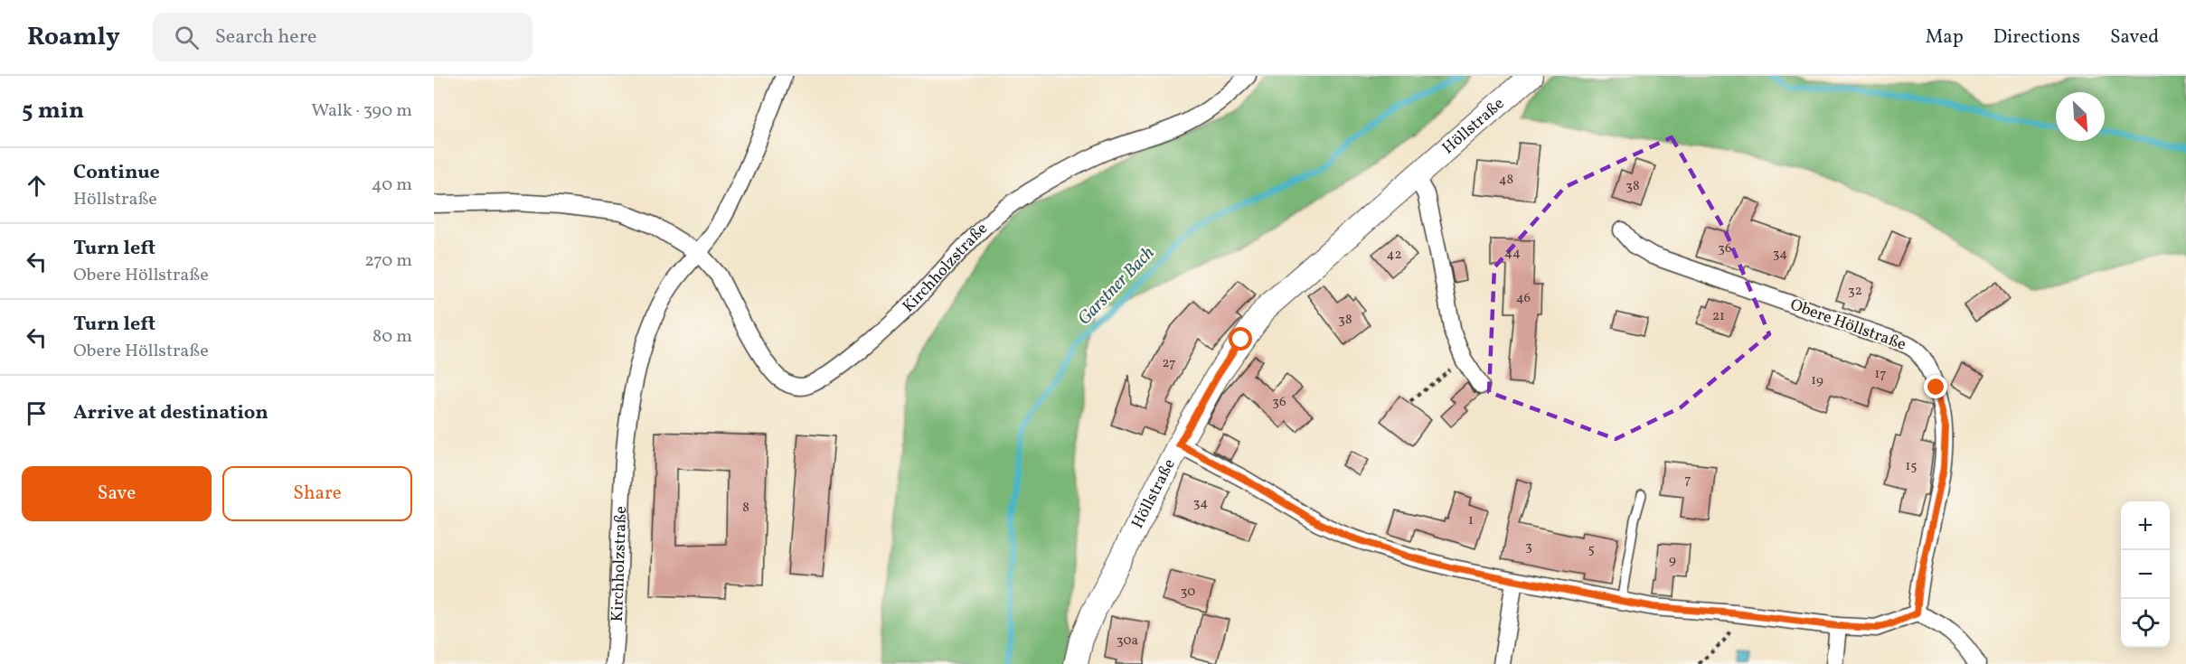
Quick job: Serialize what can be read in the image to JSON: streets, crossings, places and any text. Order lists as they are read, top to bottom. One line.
{"streets":{"street":["Höllstraße","Kirchholzstraße","Obere Höllstraße"]},"water":["Garstner Bach"],"house_numbers":["48","38","36","44","34","42","32","46","21","38","27","17","19","36","15","7","34","8","1","3","5","9","30","30a"],"north":"bottom right","page":{"header":"Roamly","search":"Search here","nav":["Map","Directions","Saved"],"heading":["5 min","Walk · 390 m"],"list":[["Continue","Höllstraße","40 m"],["Turn left","Obere Höllstraße","270 m"],["Turn left","Obere Höllstraße","80 m"],"Arrive at destination"],"buttons":["Save","Share"],"map_buttons":["+","−"]}}
